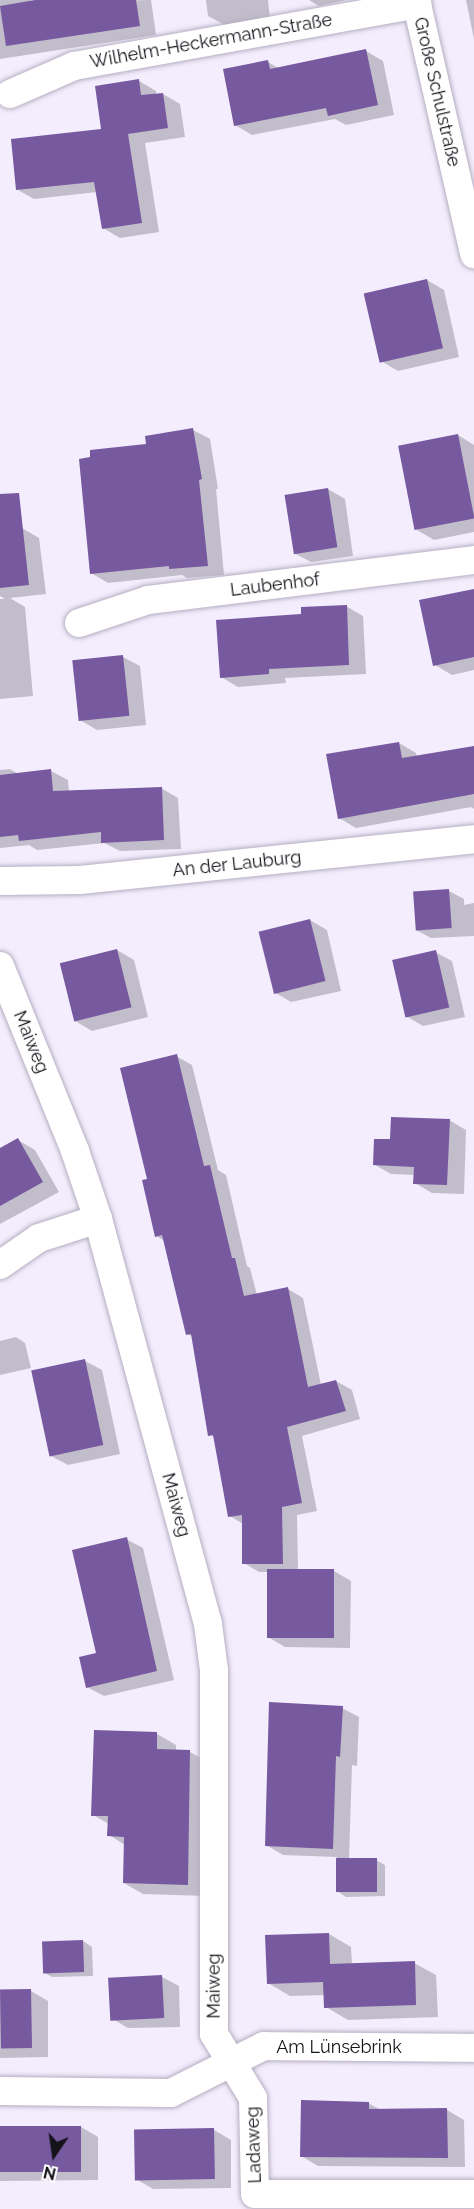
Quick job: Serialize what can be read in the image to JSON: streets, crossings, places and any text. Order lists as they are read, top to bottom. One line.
{"streets":{"street":["Wilhelm-Heckermann-Straße","Große Schulstraße","Laubenhof","An der Lauburg","Maiweg","Am Lünsebrink","Ladaweg"]},"crossings":[["Wilhelm-Heckermann-Straße","Große Schulstraße"],["Maiweg","Am Lünsebrink"],["Maiweg","Ladaweg"],["Am Lünsebrink","Ladaweg"]],"north":"bottom"}
